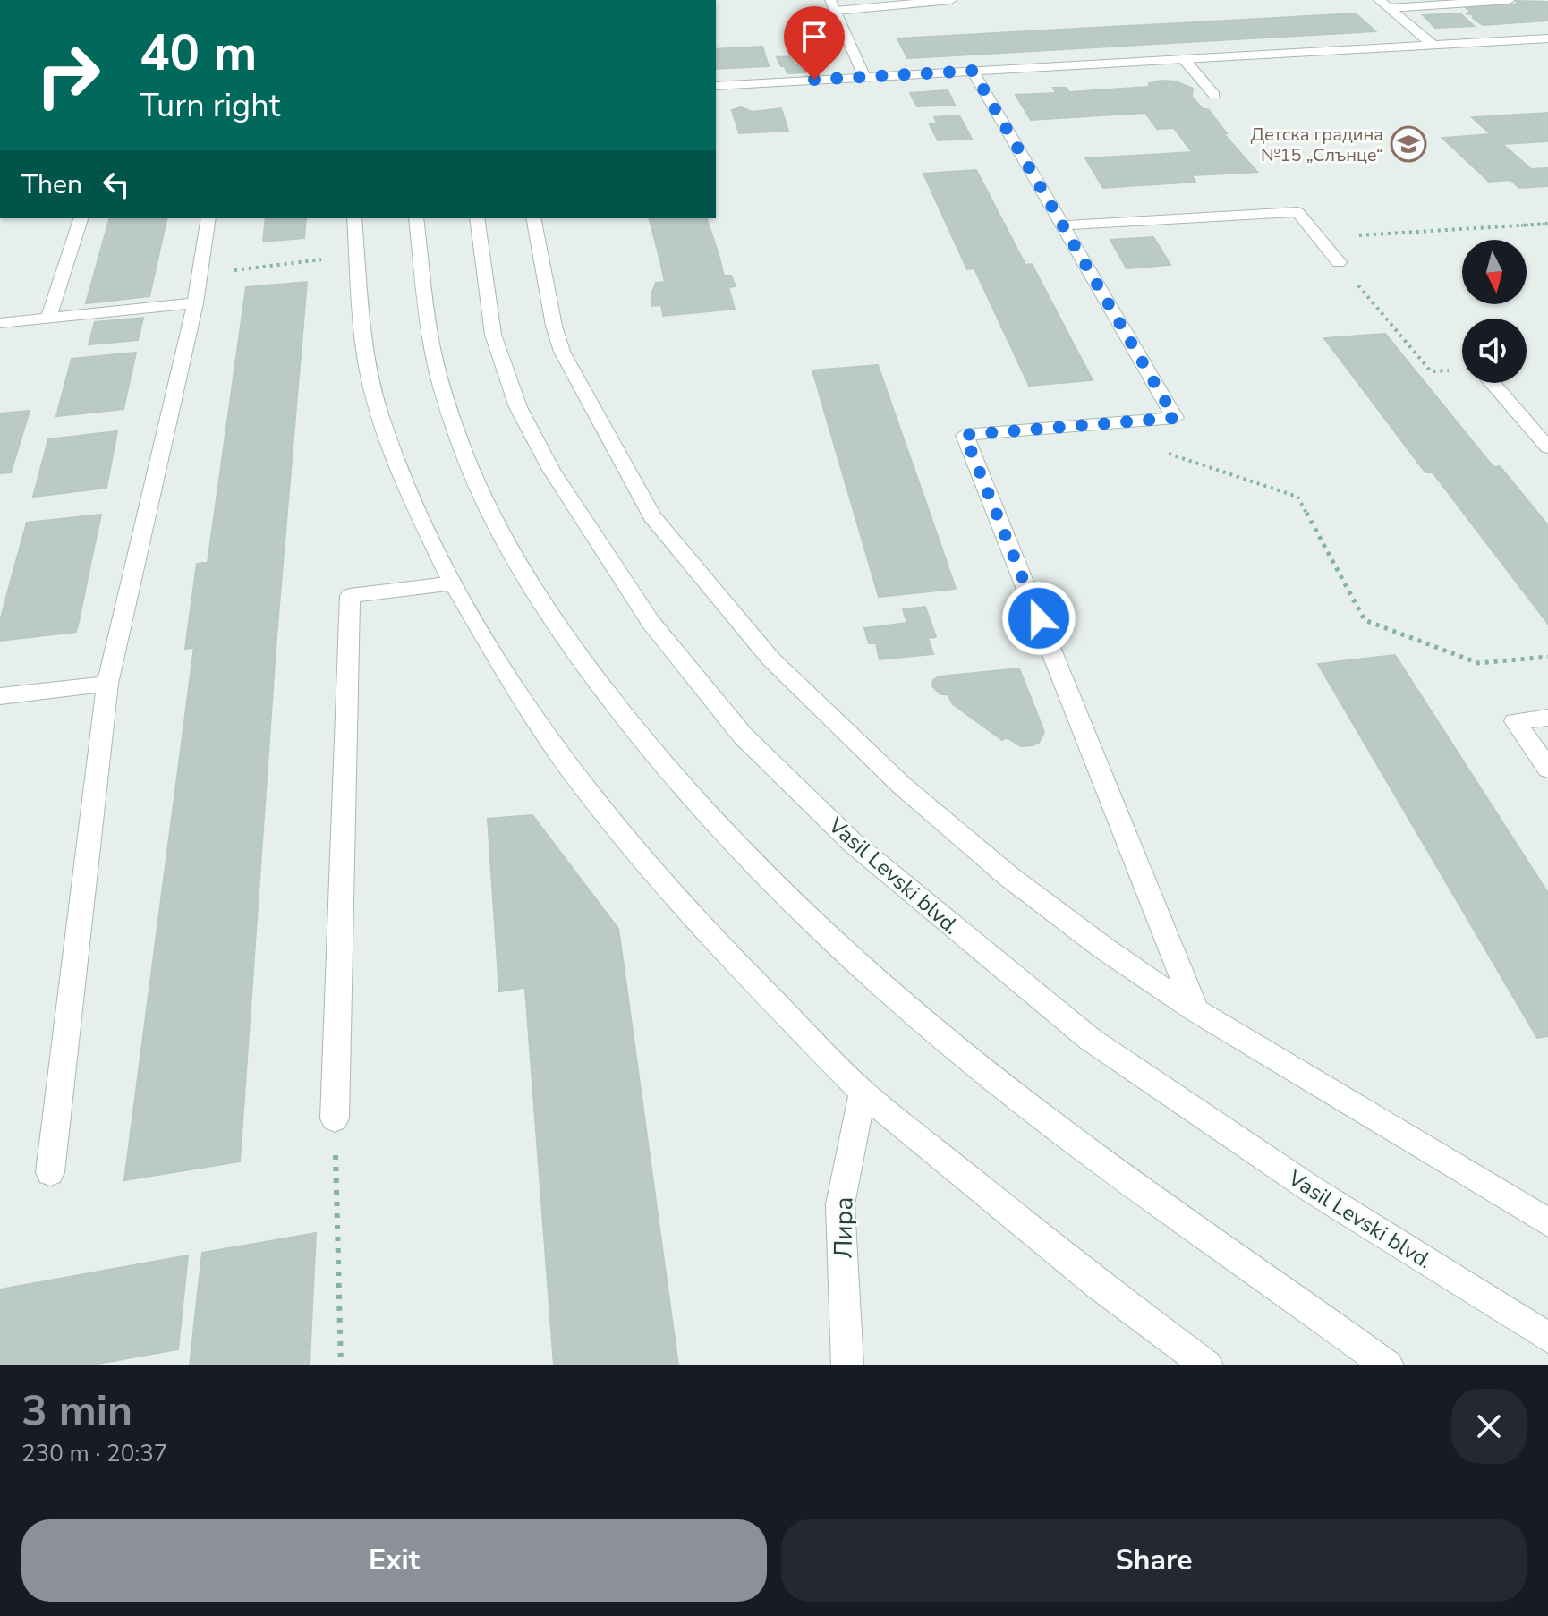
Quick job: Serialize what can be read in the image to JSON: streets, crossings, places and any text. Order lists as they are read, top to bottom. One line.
{"streets":{"street":["Vasil Levski blvd.","Лира"]},"places":{"school or university":["Детска градина №15 „Слънце“"]},"north":"bottom","page":{"turn":["40 m","Turn right"],"then":"Then","heading":["3 min","230 m · 20:37"],"buttons":["Exit","Share"]}}
